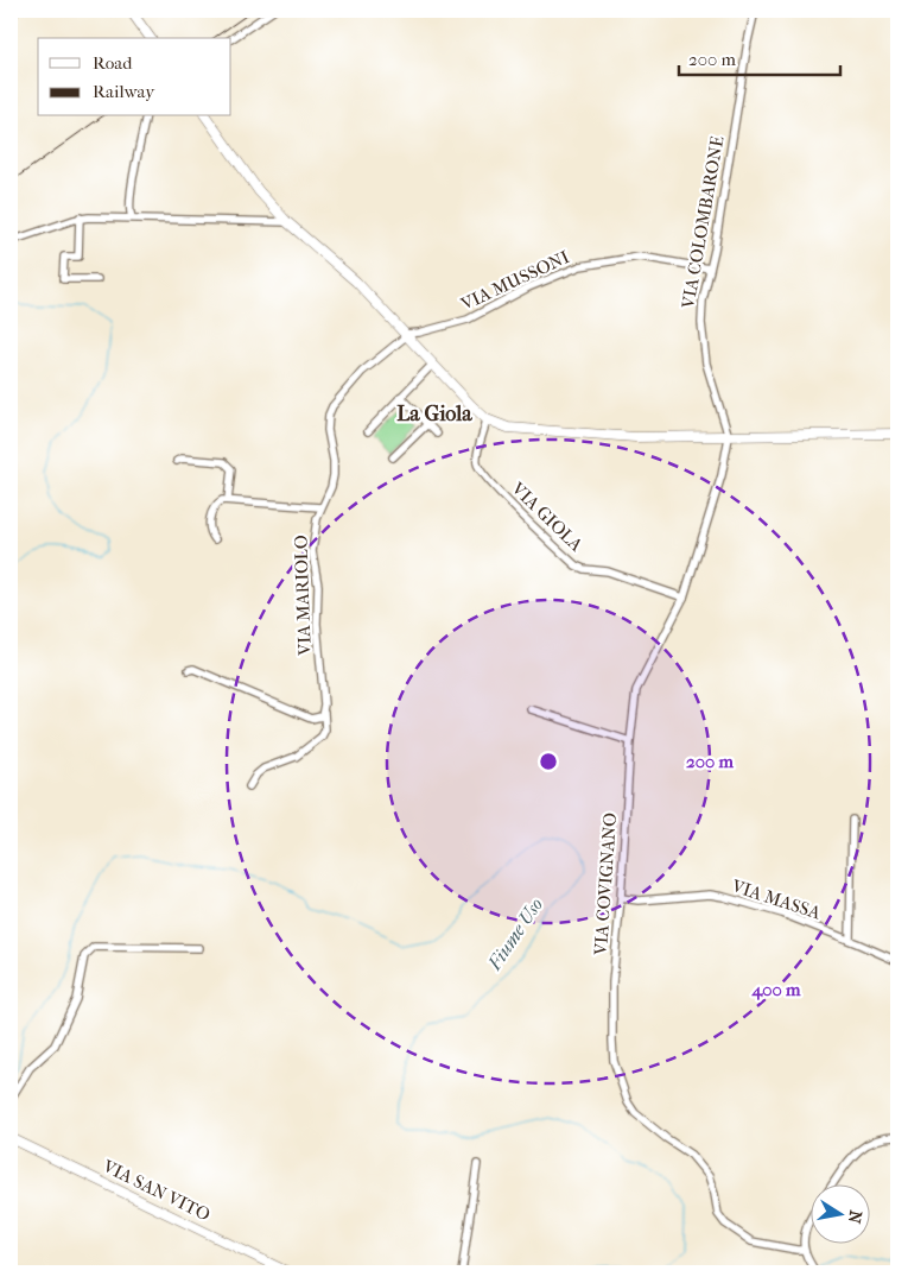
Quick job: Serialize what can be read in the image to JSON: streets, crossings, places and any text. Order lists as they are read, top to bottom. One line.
{"streets":{"street":["VIA COLOMBARONE","VIA MUSSONI","VIA GIOLA","VIA MARIOLO","VIA COVIGNANO","VIA MASSA","VIA SAN VITO"]},"crossings":[["VIA COLOMBARONE","VIA MUSSONI"],["VIA COLOMBARONE","VIA COVIGNANO"],["VIA MUSSONI","VIA MARIOLO"],["VIA GIOLA","VIA COVIGNANO"],["VIA COVIGNANO","VIA MASSA"]],"districts":["La Giola"],"water":["Fiume Uso"],"legend":["Road","Railway"],"scale_bar":"200 m","north":"right","rings":["200 m","400 m"]}
